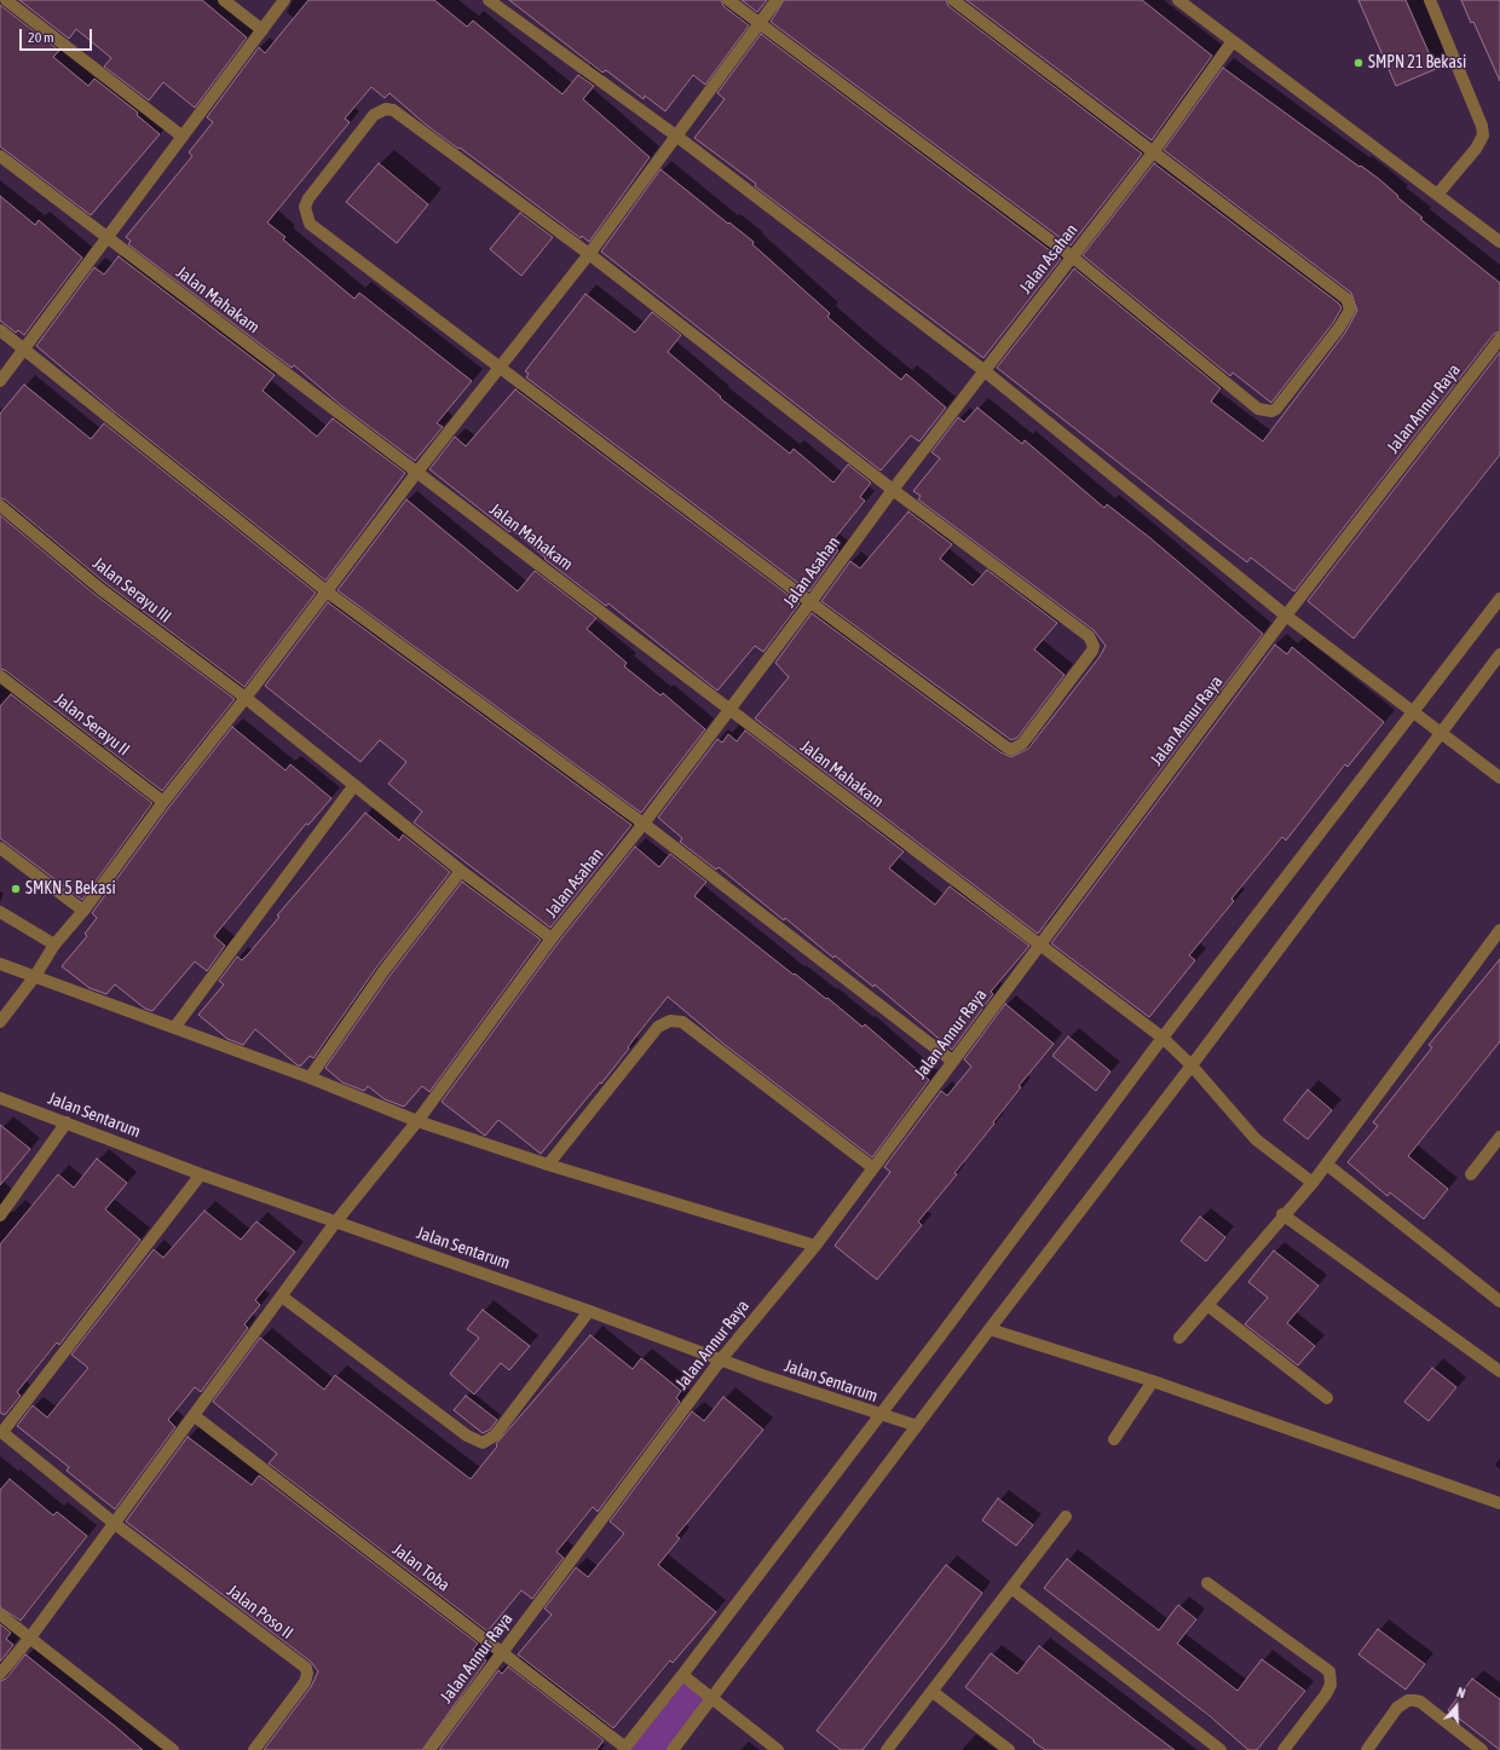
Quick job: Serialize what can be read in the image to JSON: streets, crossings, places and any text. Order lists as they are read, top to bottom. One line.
{"streets":{"street":["Jalan Asahan","Jalan Mahakam","Jalan Annur Raya","Jalan Serayu III","Jalan Serayu II","Jalan Sentarum","Jalan Toba","Jalan Poso II"]},"crossings":[["Jalan Asahan","Jalan Mahakam"],["Jalan Asahan","Jalan Serayu III"],["Jalan Asahan","Jalan Sentarum"],["Jalan Asahan","Jalan Toba"],["Jalan Asahan","Jalan Poso II"],["Jalan Mahakam","Jalan Annur Raya"],["Jalan Annur Raya","Jalan Sentarum"],["Jalan Annur Raya","Jalan Toba"]],"places":["SMPN 21 Bekasi","SMKN 5 Bekasi"],"scale_bar":"20 m","north":"top"}
